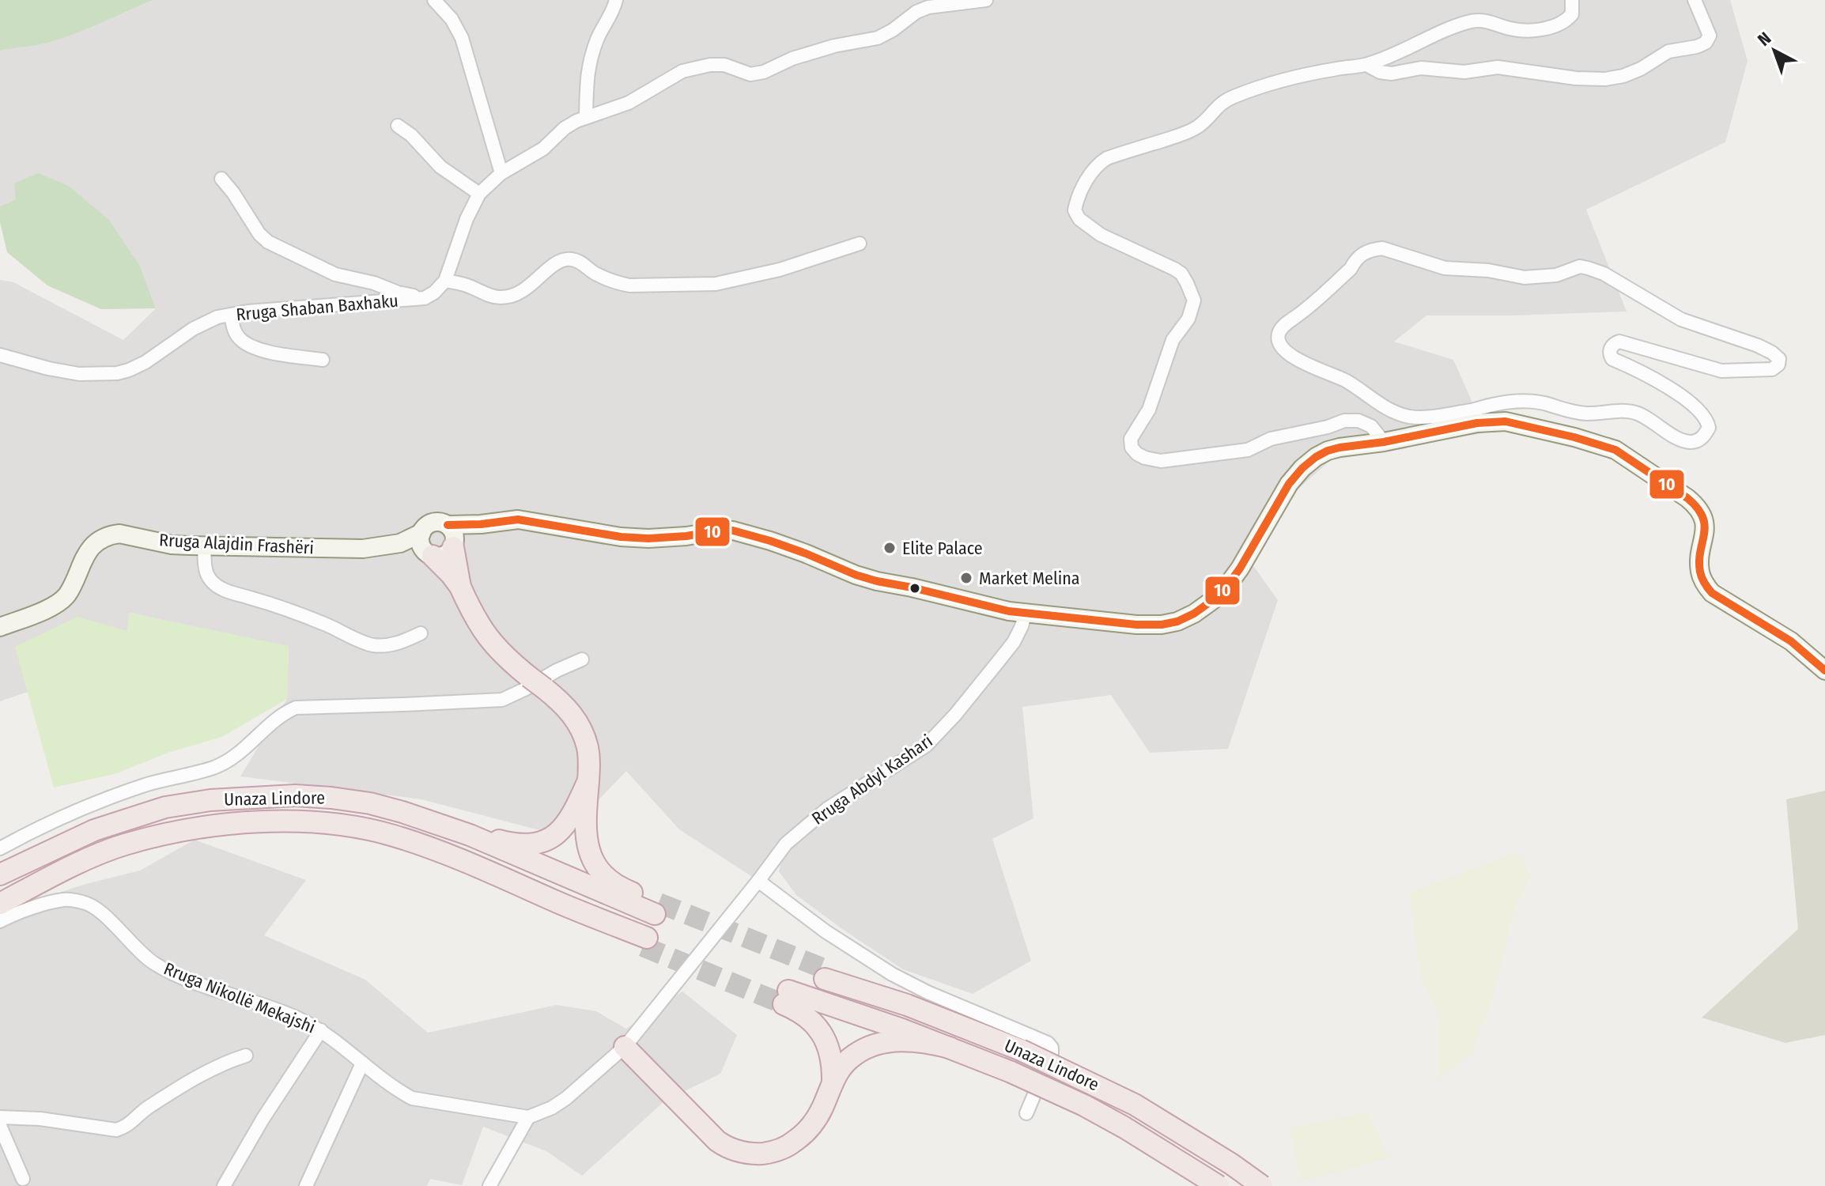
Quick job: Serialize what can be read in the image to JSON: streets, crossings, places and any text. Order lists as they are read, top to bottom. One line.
{"streets":{"highway":["Unaza Lindore"],"main road":["Rruga Alajdin Frashëri"],"street":["Rruga Shaban Baxhaku","Rruga Abdyl Kashari","Rruga Nikollë Mekajshi"]},"crossings":[["Rruga Alajdin Frashëri","Rruga Abdyl Kashari"]],"places":["Elite Palace","Market Melina"],"lines":["transit line 10"],"north":"top left"}
